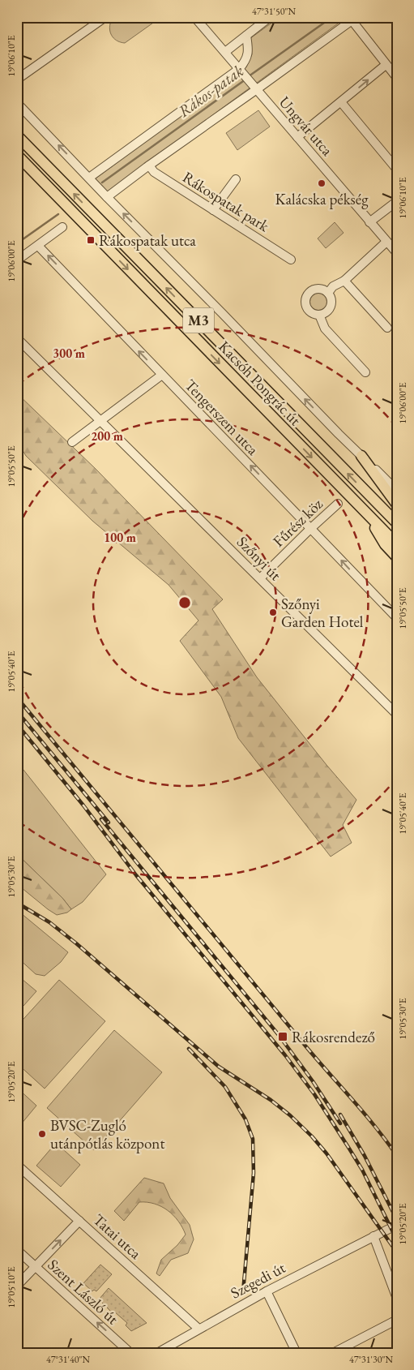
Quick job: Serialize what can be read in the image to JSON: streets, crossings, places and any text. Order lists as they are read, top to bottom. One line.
{"streets":{"main road":["M3","Kacsóh Pongrác út"],"street":["Ungvár utca","Rákospatak park","Tengerszem utca","Fűrész köz","Szőnyi út","Tatai utca","Szegedi út","Szent László út"]},"crossings":[["Tengerszem utca","Fűrész köz"],["Fűrész köz","Szőnyi út"],["Tatai utca","Szegedi út"]],"one_way":["Tengerszem utca","Szent László út"],"water":["Rákos-patak"],"places":{"other":["Kalácska pékség","Szőnyi Garden Hotel","BVSC-Zugló utánpótlás központ"],"transit":["Rákospatak utca","Rákosrendező"]},"coordinates":["47°31'50\"N","19°06'10\"E","19°06'00\"E","19°05'50\"E","19°05'40\"E","19°05'30\"E","19°05'20\"E","19°05'10\"E","47°31'40\"N","47°31'30\"N"],"rings":["300 m","200 m","100 m"]}
